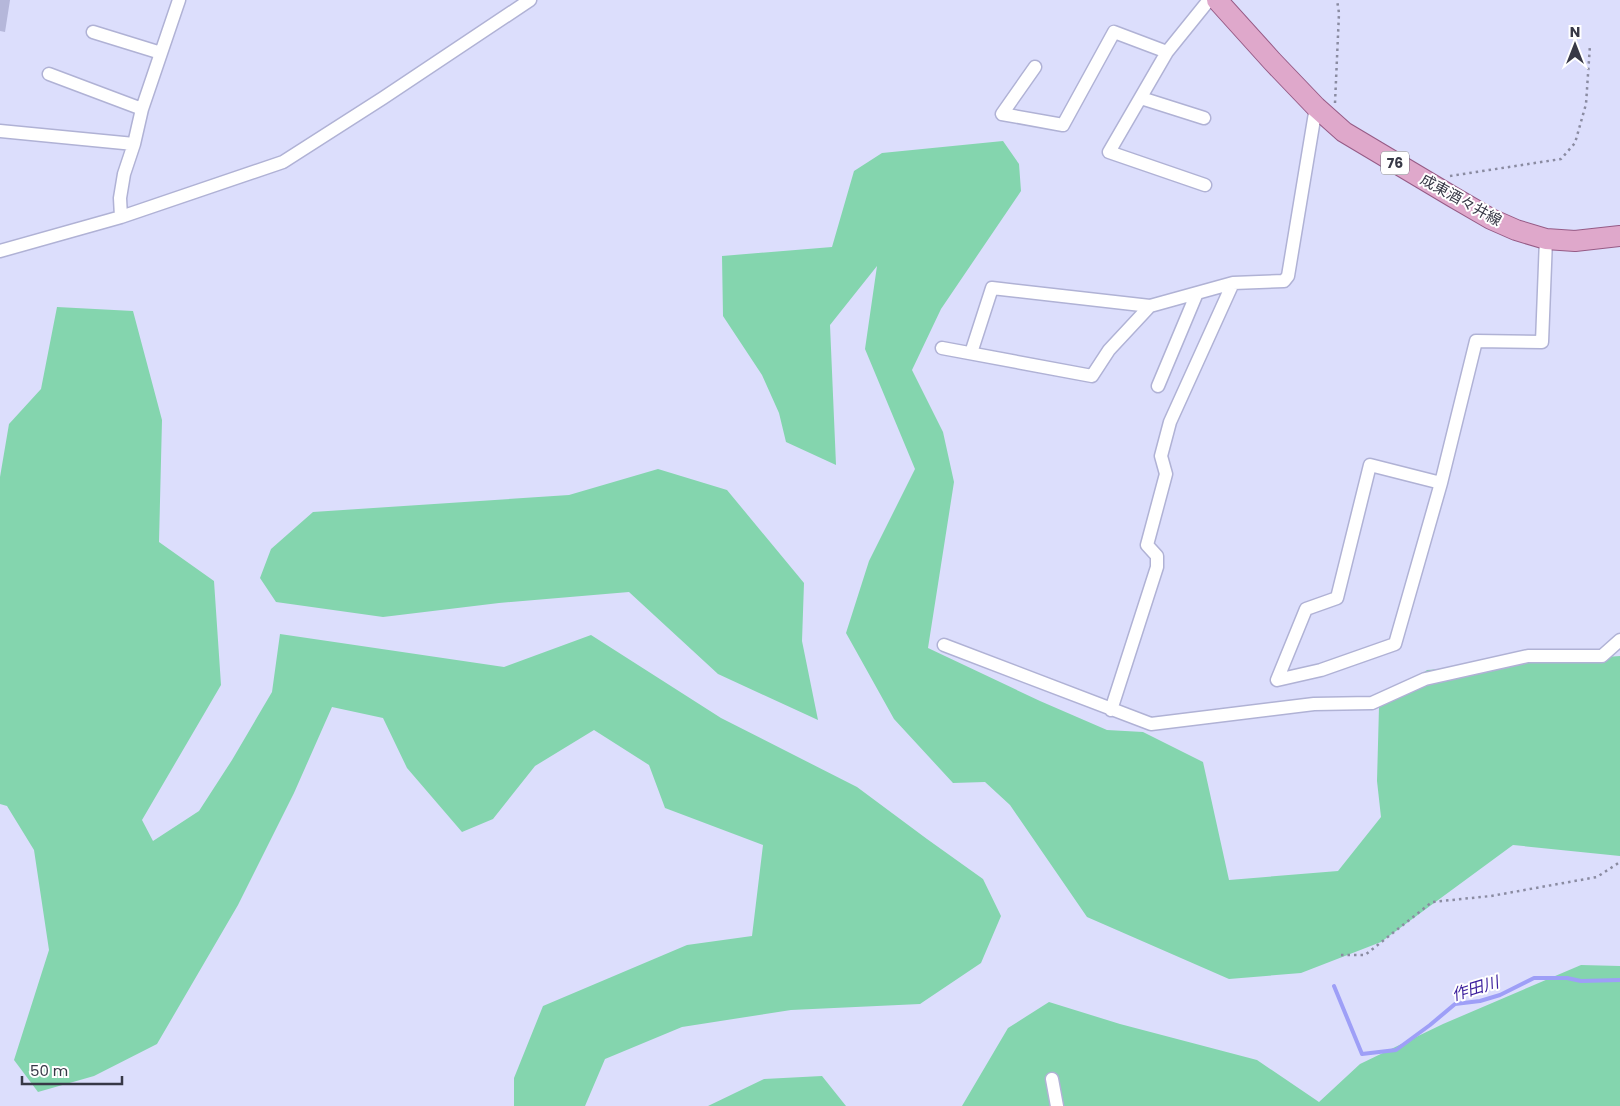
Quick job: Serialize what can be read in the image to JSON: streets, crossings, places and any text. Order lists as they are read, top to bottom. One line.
{"streets":{"main road":["76","成東酒々井線"]},"water":["作田川"],"scale_bar":"50 m","north":"top"}
